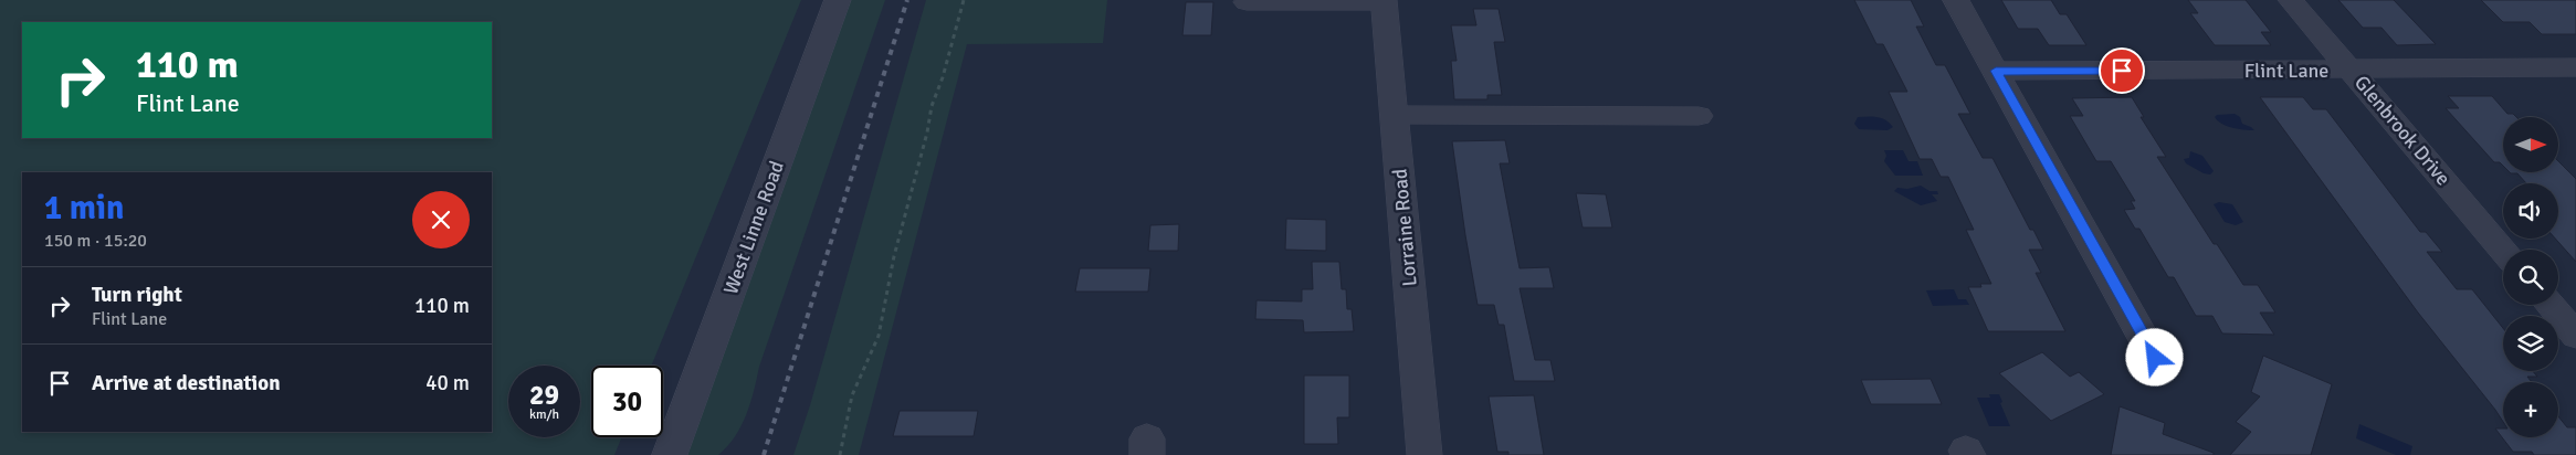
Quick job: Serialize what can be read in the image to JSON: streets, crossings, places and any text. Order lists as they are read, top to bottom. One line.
{"streets":{"street":["Flint Lane","Glenbrook Drive","West Linne Road","Lorraine Road"]},"crossings":[["Flint Lane","Glenbrook Drive"]],"north":"right","page":{"turn":["110 m","Flint Lane"],"map_buttons":"+","heading":["1 min","150 m · 15:20"],"list":[{"name":"Turn right","note":"Flint Lane","value":"110 m"},{"name":"Arrive at destination","value":"40 m"}],"speed":"29 km/h","limit":"30"}}
